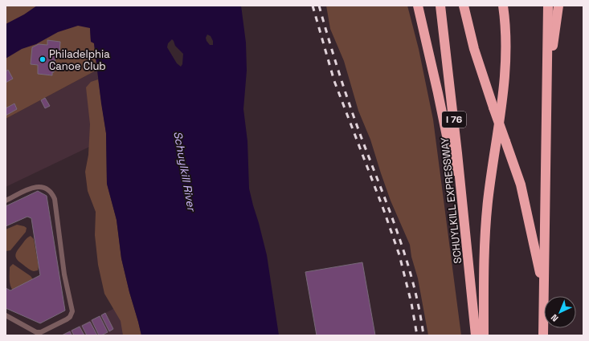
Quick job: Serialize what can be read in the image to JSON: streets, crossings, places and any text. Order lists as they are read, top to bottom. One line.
{"streets":{"highway":["I 76","SCHUYLKILL EXPRESSWAY"]},"water":["Schuylkill River"],"places":["Philadelphia Canoe Club"],"north":"bottom left"}
